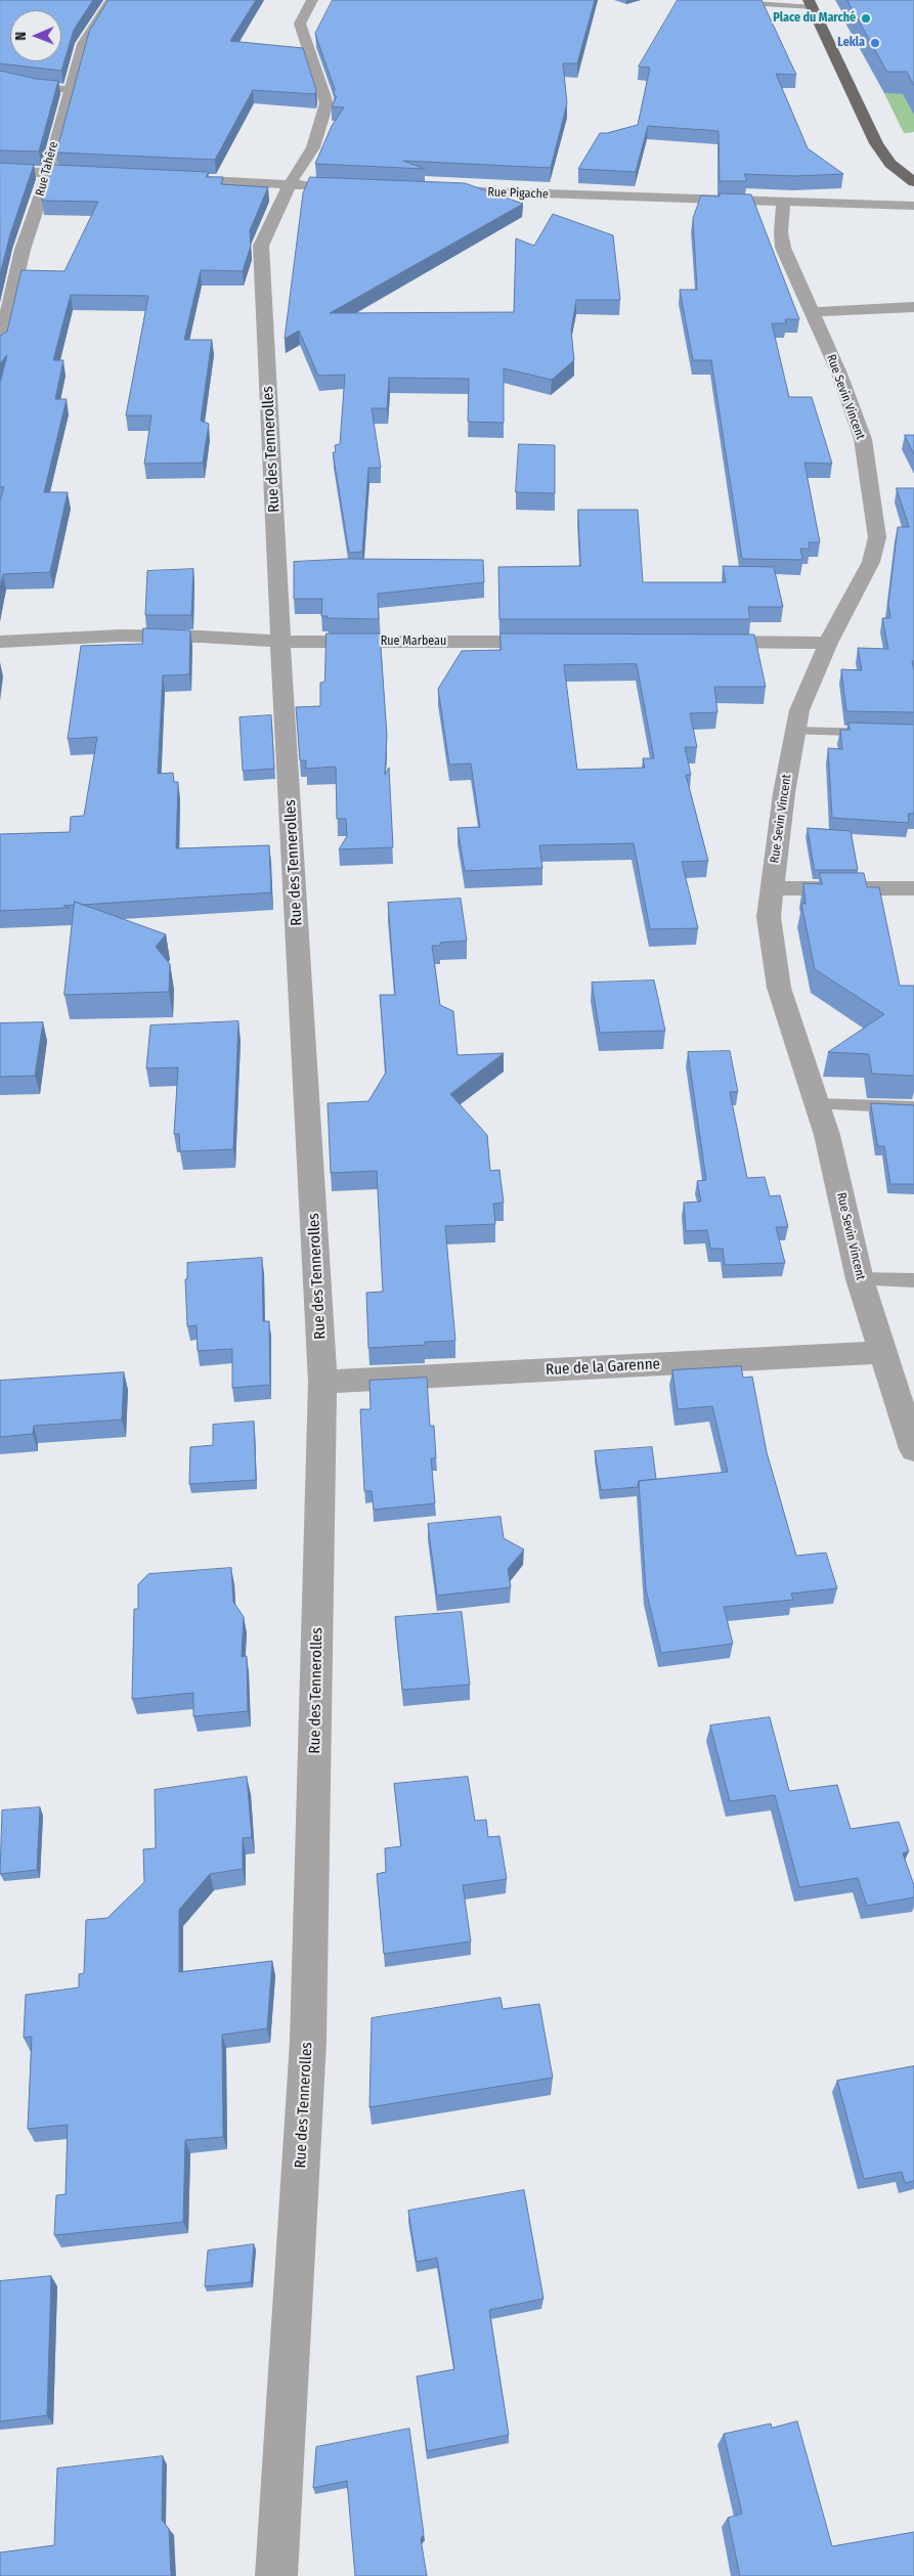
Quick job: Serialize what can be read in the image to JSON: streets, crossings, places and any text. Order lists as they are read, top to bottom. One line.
{"streets":{"street":["Rue Tahère","Rue Pigache","Rue Sevin Vincent","Rue des Tennerolles","Rue Marbeau","Rue de la Garenne"]},"crossings":[["Rue Pigache","Rue Sevin Vincent"],["Rue Sevin Vincent","Rue de la Garenne"],["Rue des Tennerolles","Rue Marbeau"],["Rue des Tennerolles","Rue de la Garenne"]],"places":["Place du Marché","Lekla"],"north":"left"}
